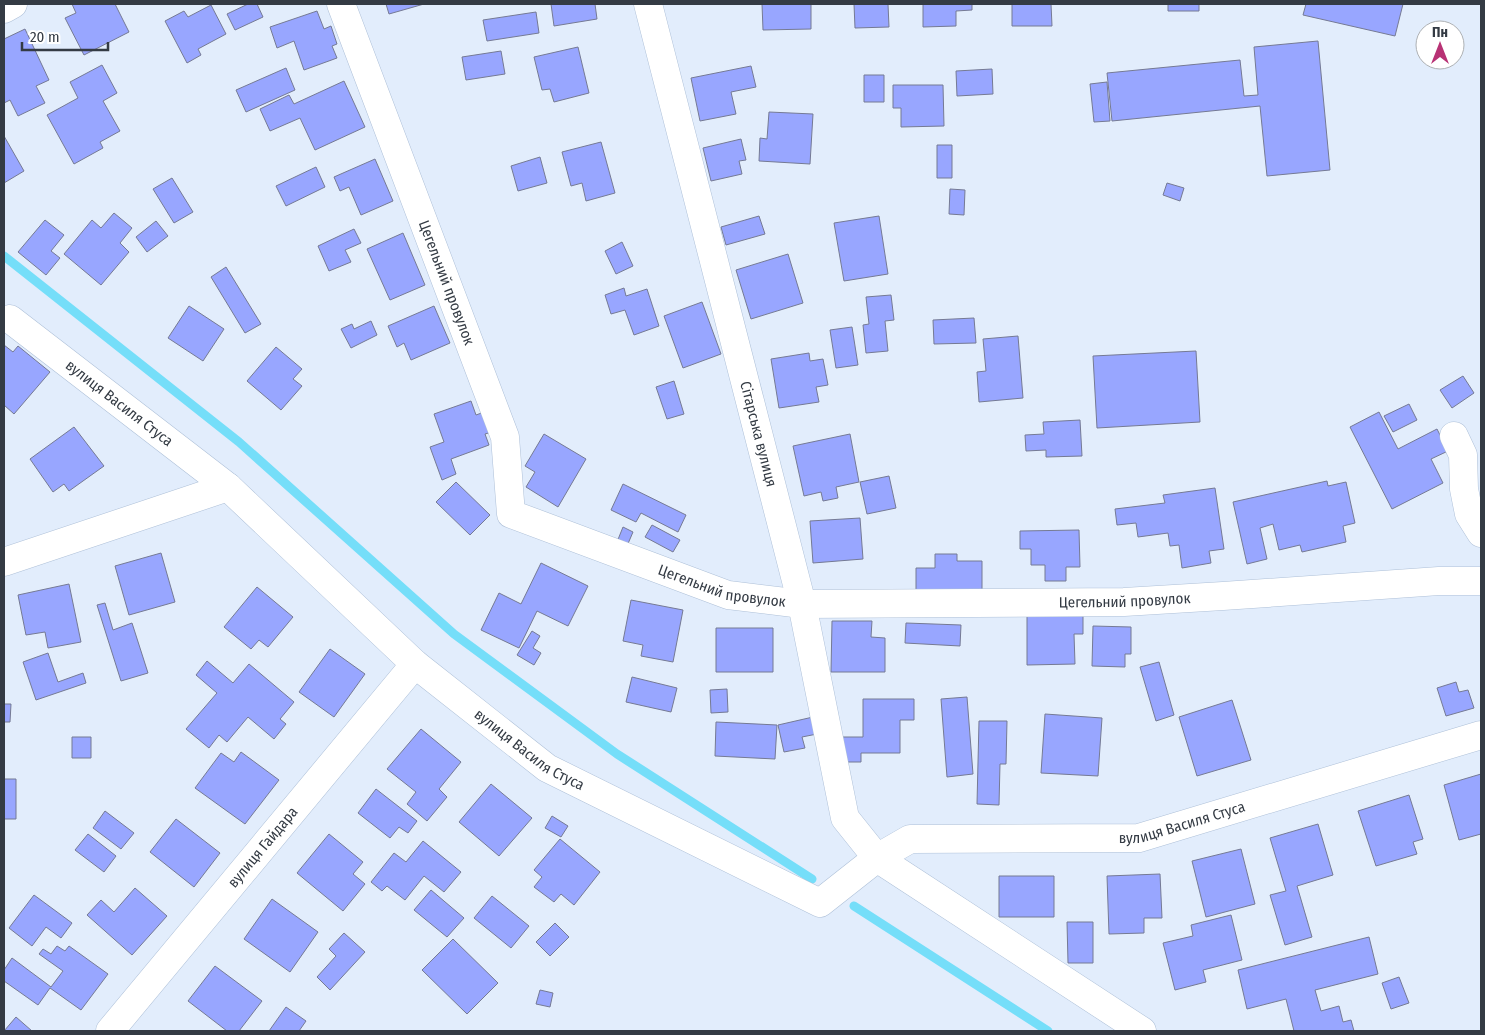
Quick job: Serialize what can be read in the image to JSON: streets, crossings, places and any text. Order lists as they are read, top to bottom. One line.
{"streets":{"street":["Цегельний провулок","вулиця Василя Стуса","Сітарська вулиця","вулиця Гайдара"]},"crossings":[["Цегельний провулок","Сітарська вулиця"],["вулиця Василя Стуса","Сітарська вулиця"],["вулиця Василя Стуса","вулиця Гайдара"]],"scale_bar":"20 m","north":"top"}
